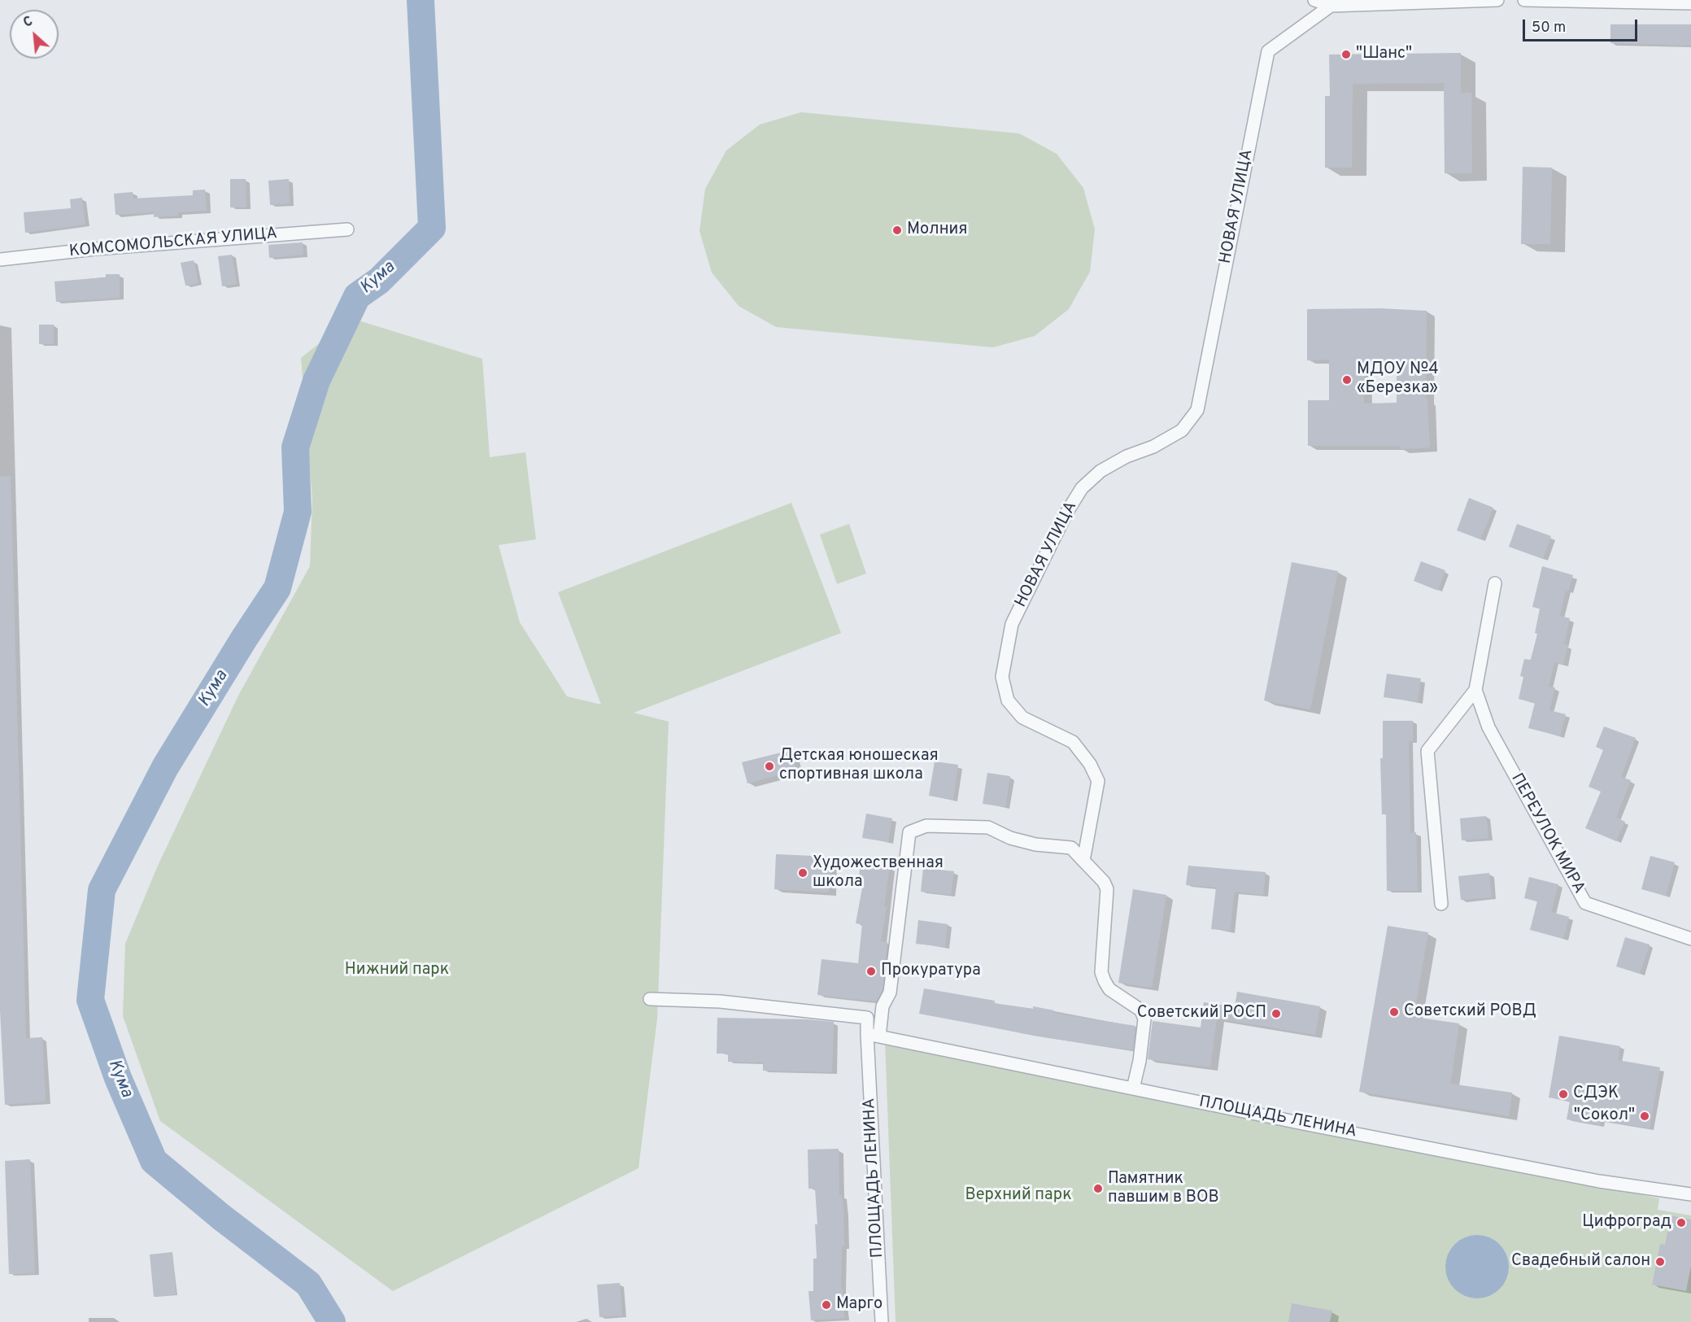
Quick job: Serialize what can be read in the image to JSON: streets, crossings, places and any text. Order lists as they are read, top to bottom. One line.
{"streets":{"street":["НОВАЯ УЛИЦА","КОМСОМОЛЬСКАЯ УЛИЦА","ПЕРЕУЛОК МИРА","ПЛОЩАДЬ ЛЕНИНА"]},"water":["Кума"],"parks":["Нижний парк","Верхний парк"],"places":["\"Шанс\"","Молния","МДОУ №4 «Березка»","Детская юношеская спортивная школа","Художественная школа","Прокуратура","Советский РОВД","Советский РОСП","СДЭК","\"Сокол\"","Памятник павшим в ВОВ","Цифроград","Свадебный салон","Марго"],"scale_bar":"50 m","north":"top left"}
